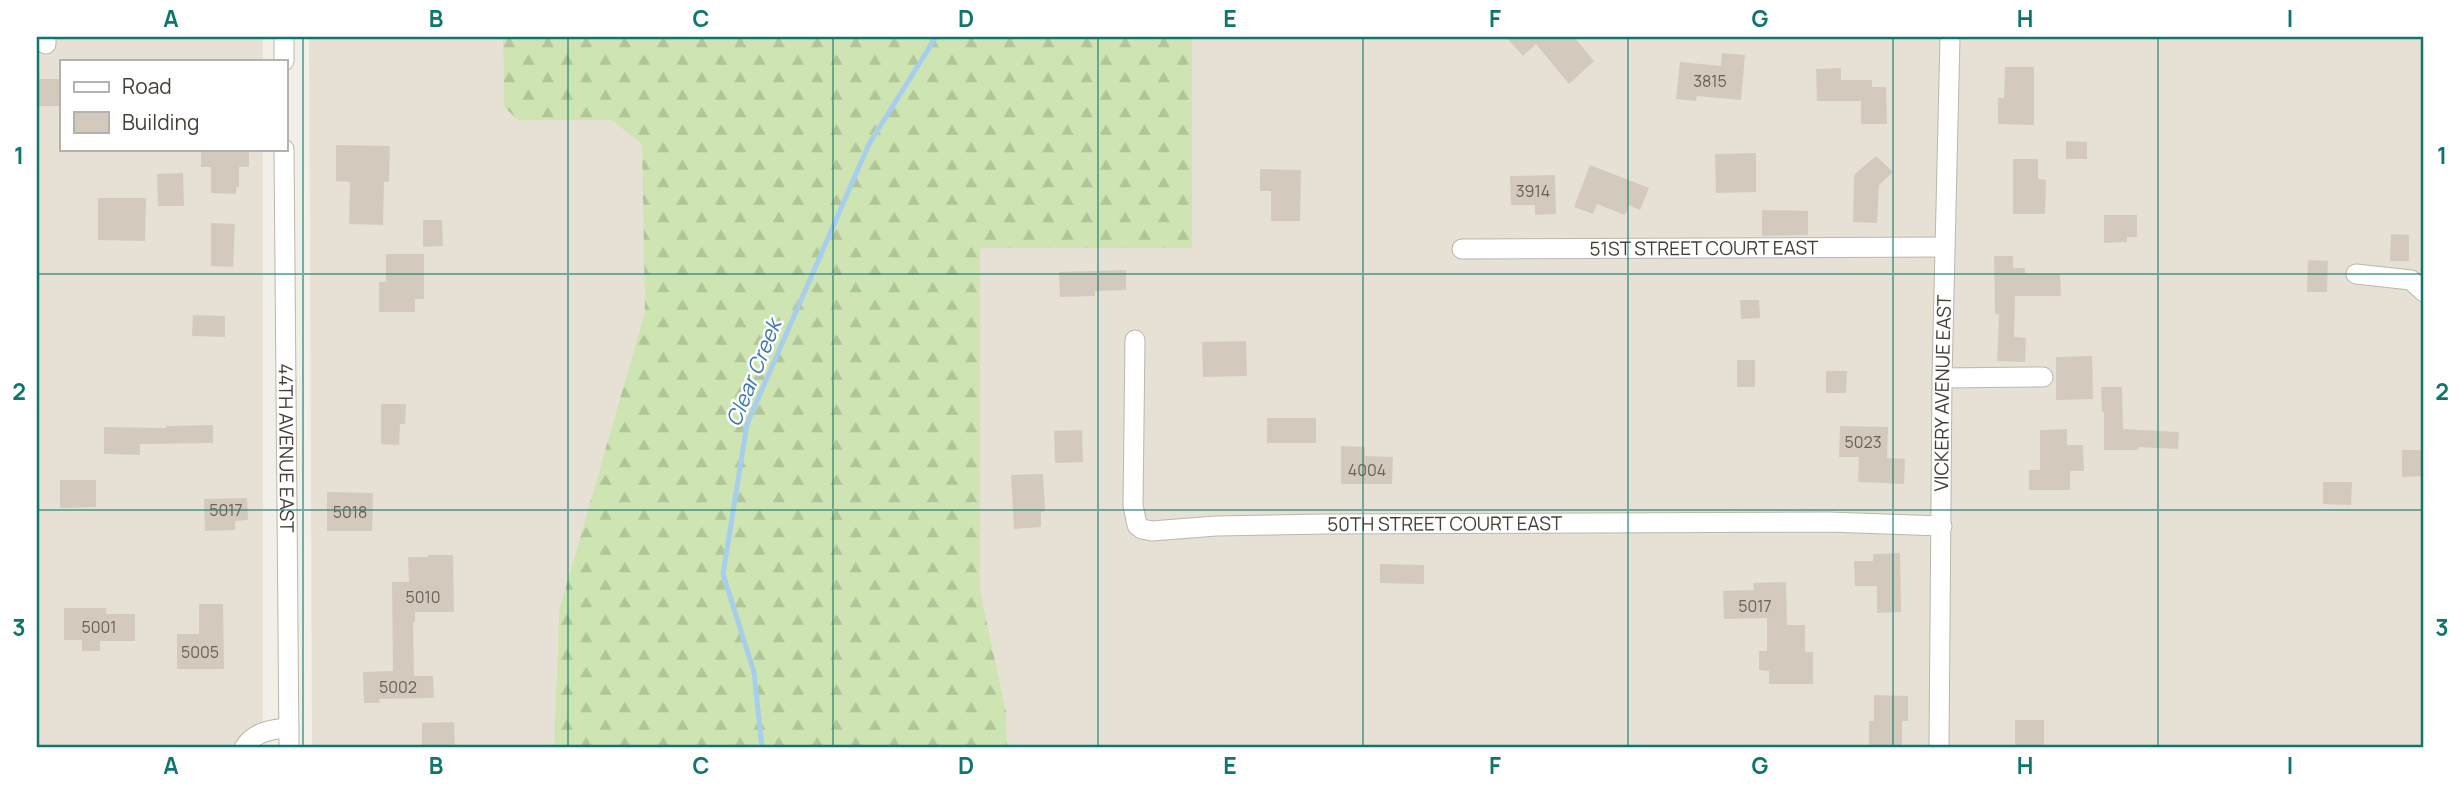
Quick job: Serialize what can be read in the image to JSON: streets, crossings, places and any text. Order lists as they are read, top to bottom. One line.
{"streets":{"street":["51ST STREET COURT EAST","VICKERY AVENUE EAST","44TH AVENUE EAST","50TH STREET COURT EAST"]},"crossings":[["51ST STREET COURT EAST","VICKERY AVENUE EAST"],["VICKERY AVENUE EAST","50TH STREET COURT EAST"]],"water":["Clear Creek"],"house_numbers":["3815","3914","5023","4004","5017","5018","5010","5017","5001","5005","5002"],"legend":["Road","Building"],"grid":{"columns":["A","B","C","D","E","F","G","H","I"],"rows":["1","2","3"]}}
